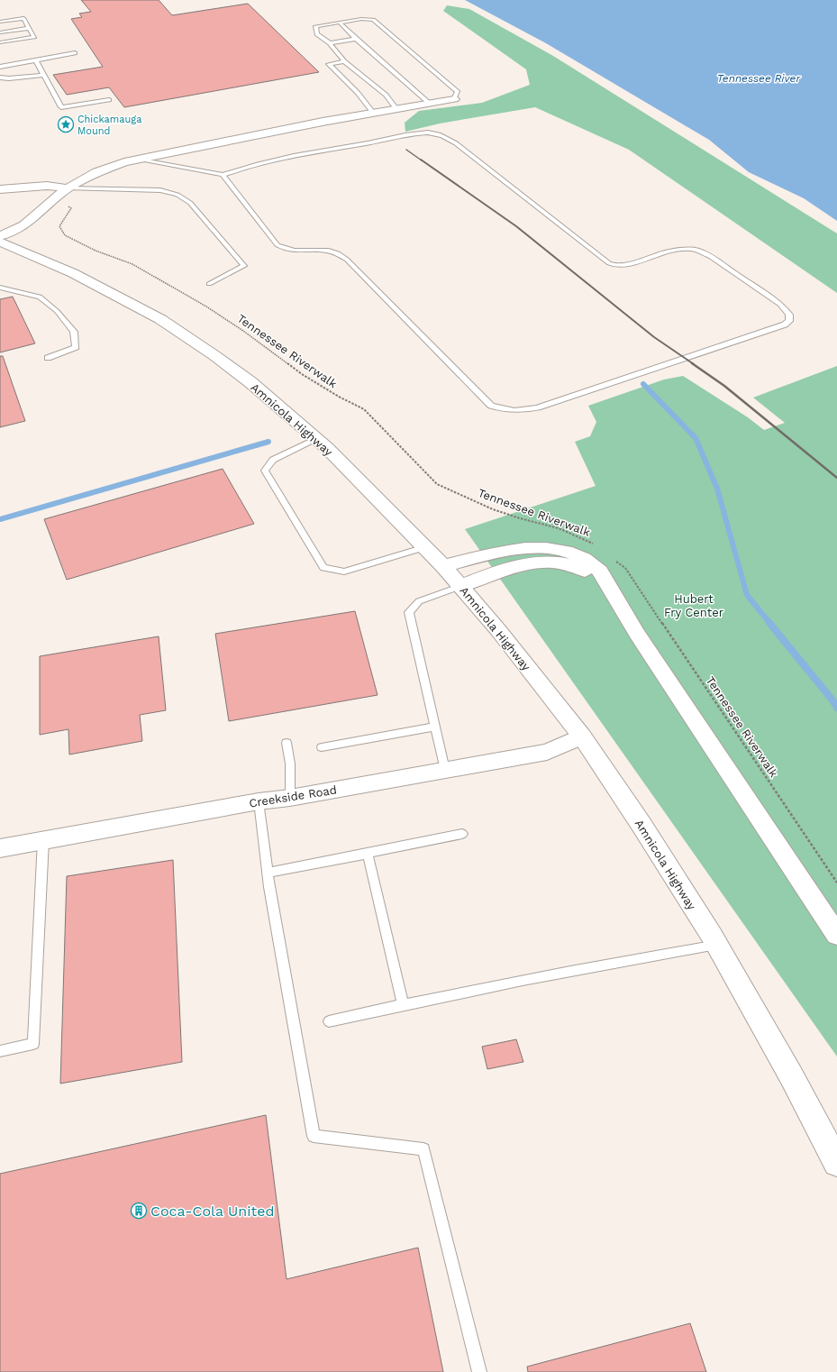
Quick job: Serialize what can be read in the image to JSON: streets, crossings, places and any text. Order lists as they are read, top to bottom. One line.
{"streets":{"main road":["Amnicola Highway"],"street":["Creekside Road"],"path":["Tennessee Riverwalk"]},"crossings":[["Amnicola Highway","Creekside Road"]],"water":["Tennessee River"],"parks":["Hubert Fry Center"],"places":{"place":["Chickamauga Mound"],"building":["Coca-Cola United"]}}
